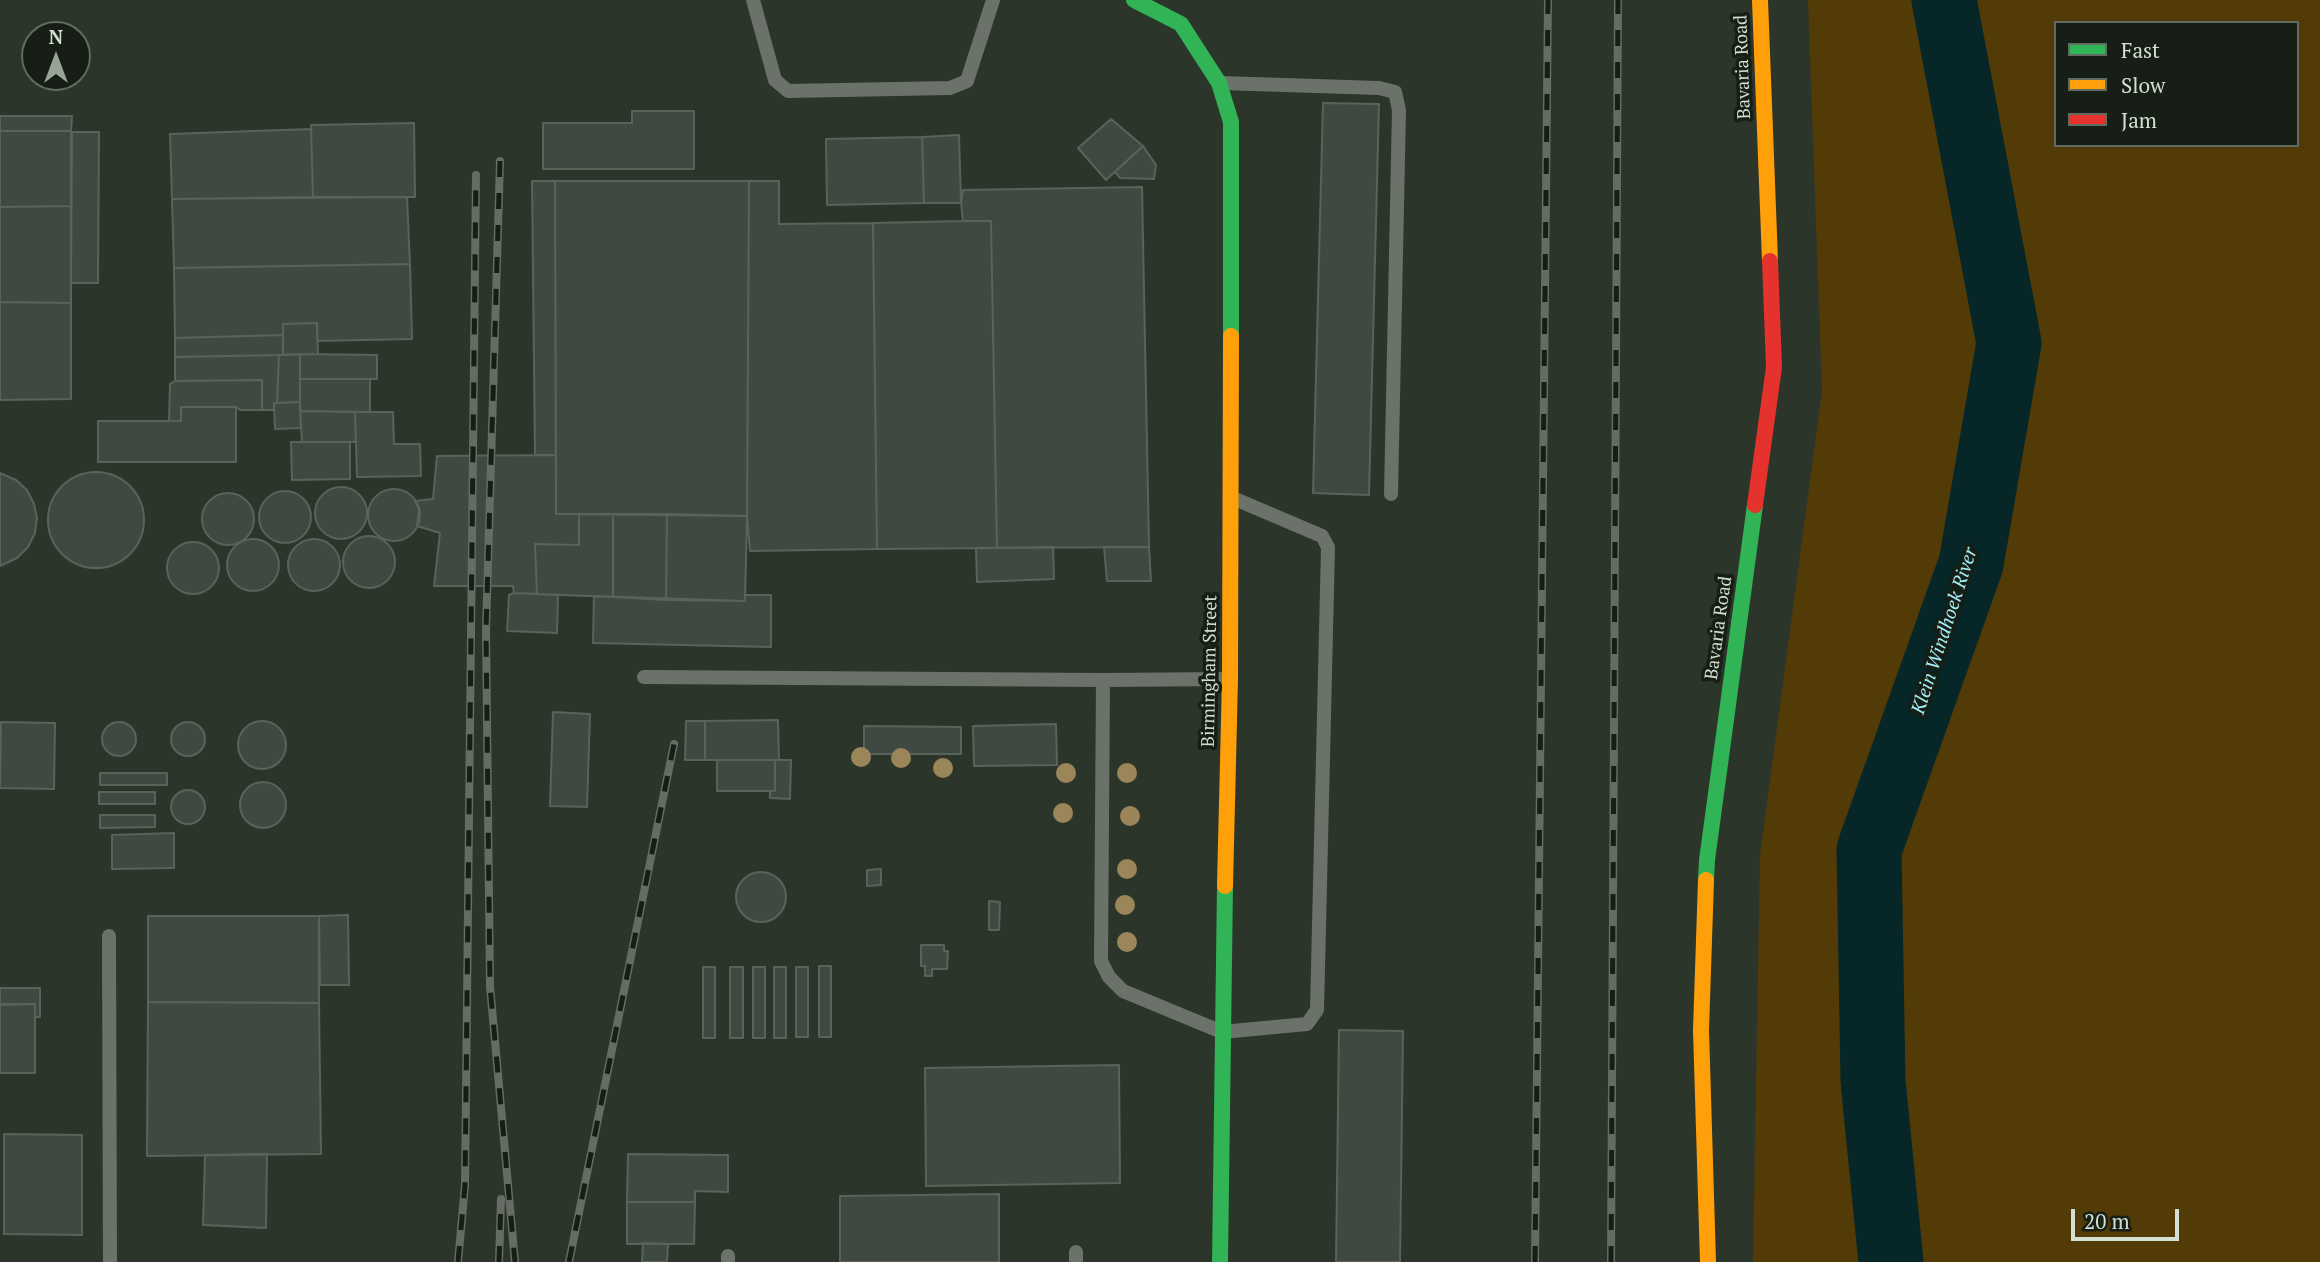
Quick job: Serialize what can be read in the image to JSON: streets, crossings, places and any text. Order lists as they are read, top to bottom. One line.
{"streets":{"street":["Bavaria Road","Birmingham Street"]},"water":["Klein Windhoek River"],"legend":["Fast","Slow","Jam"],"scale_bar":"20 m","north":"top"}
